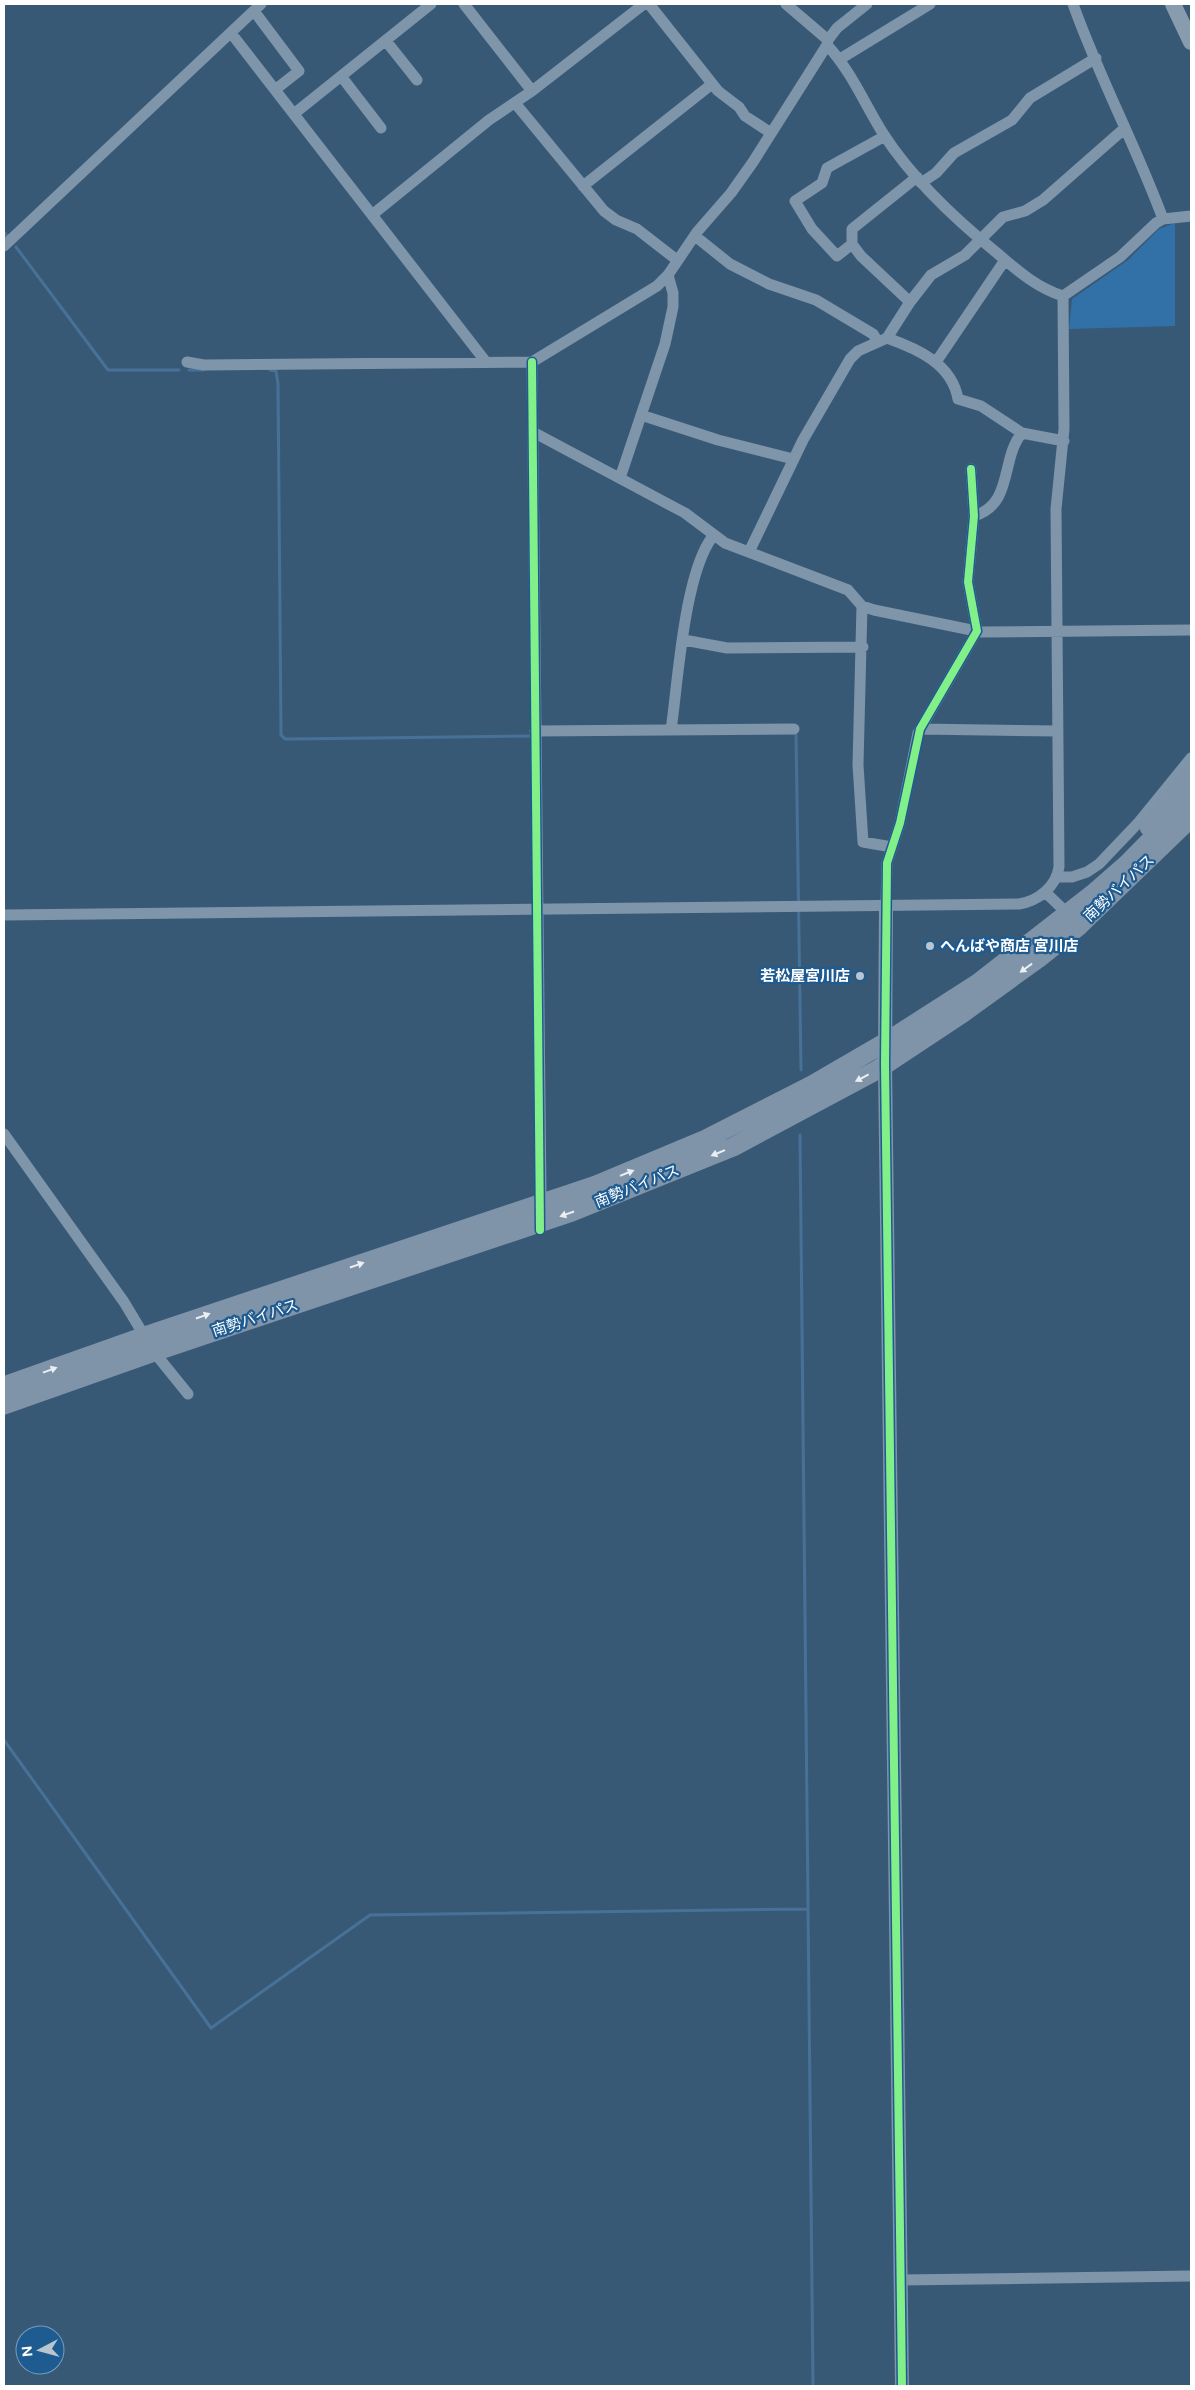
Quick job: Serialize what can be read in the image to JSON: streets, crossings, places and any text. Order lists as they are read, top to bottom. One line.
{"streets":{"highway":["南勢バイパス"]},"places":["へんばや商店 宮川店","若松屋宮川店"],"north":"left"}
